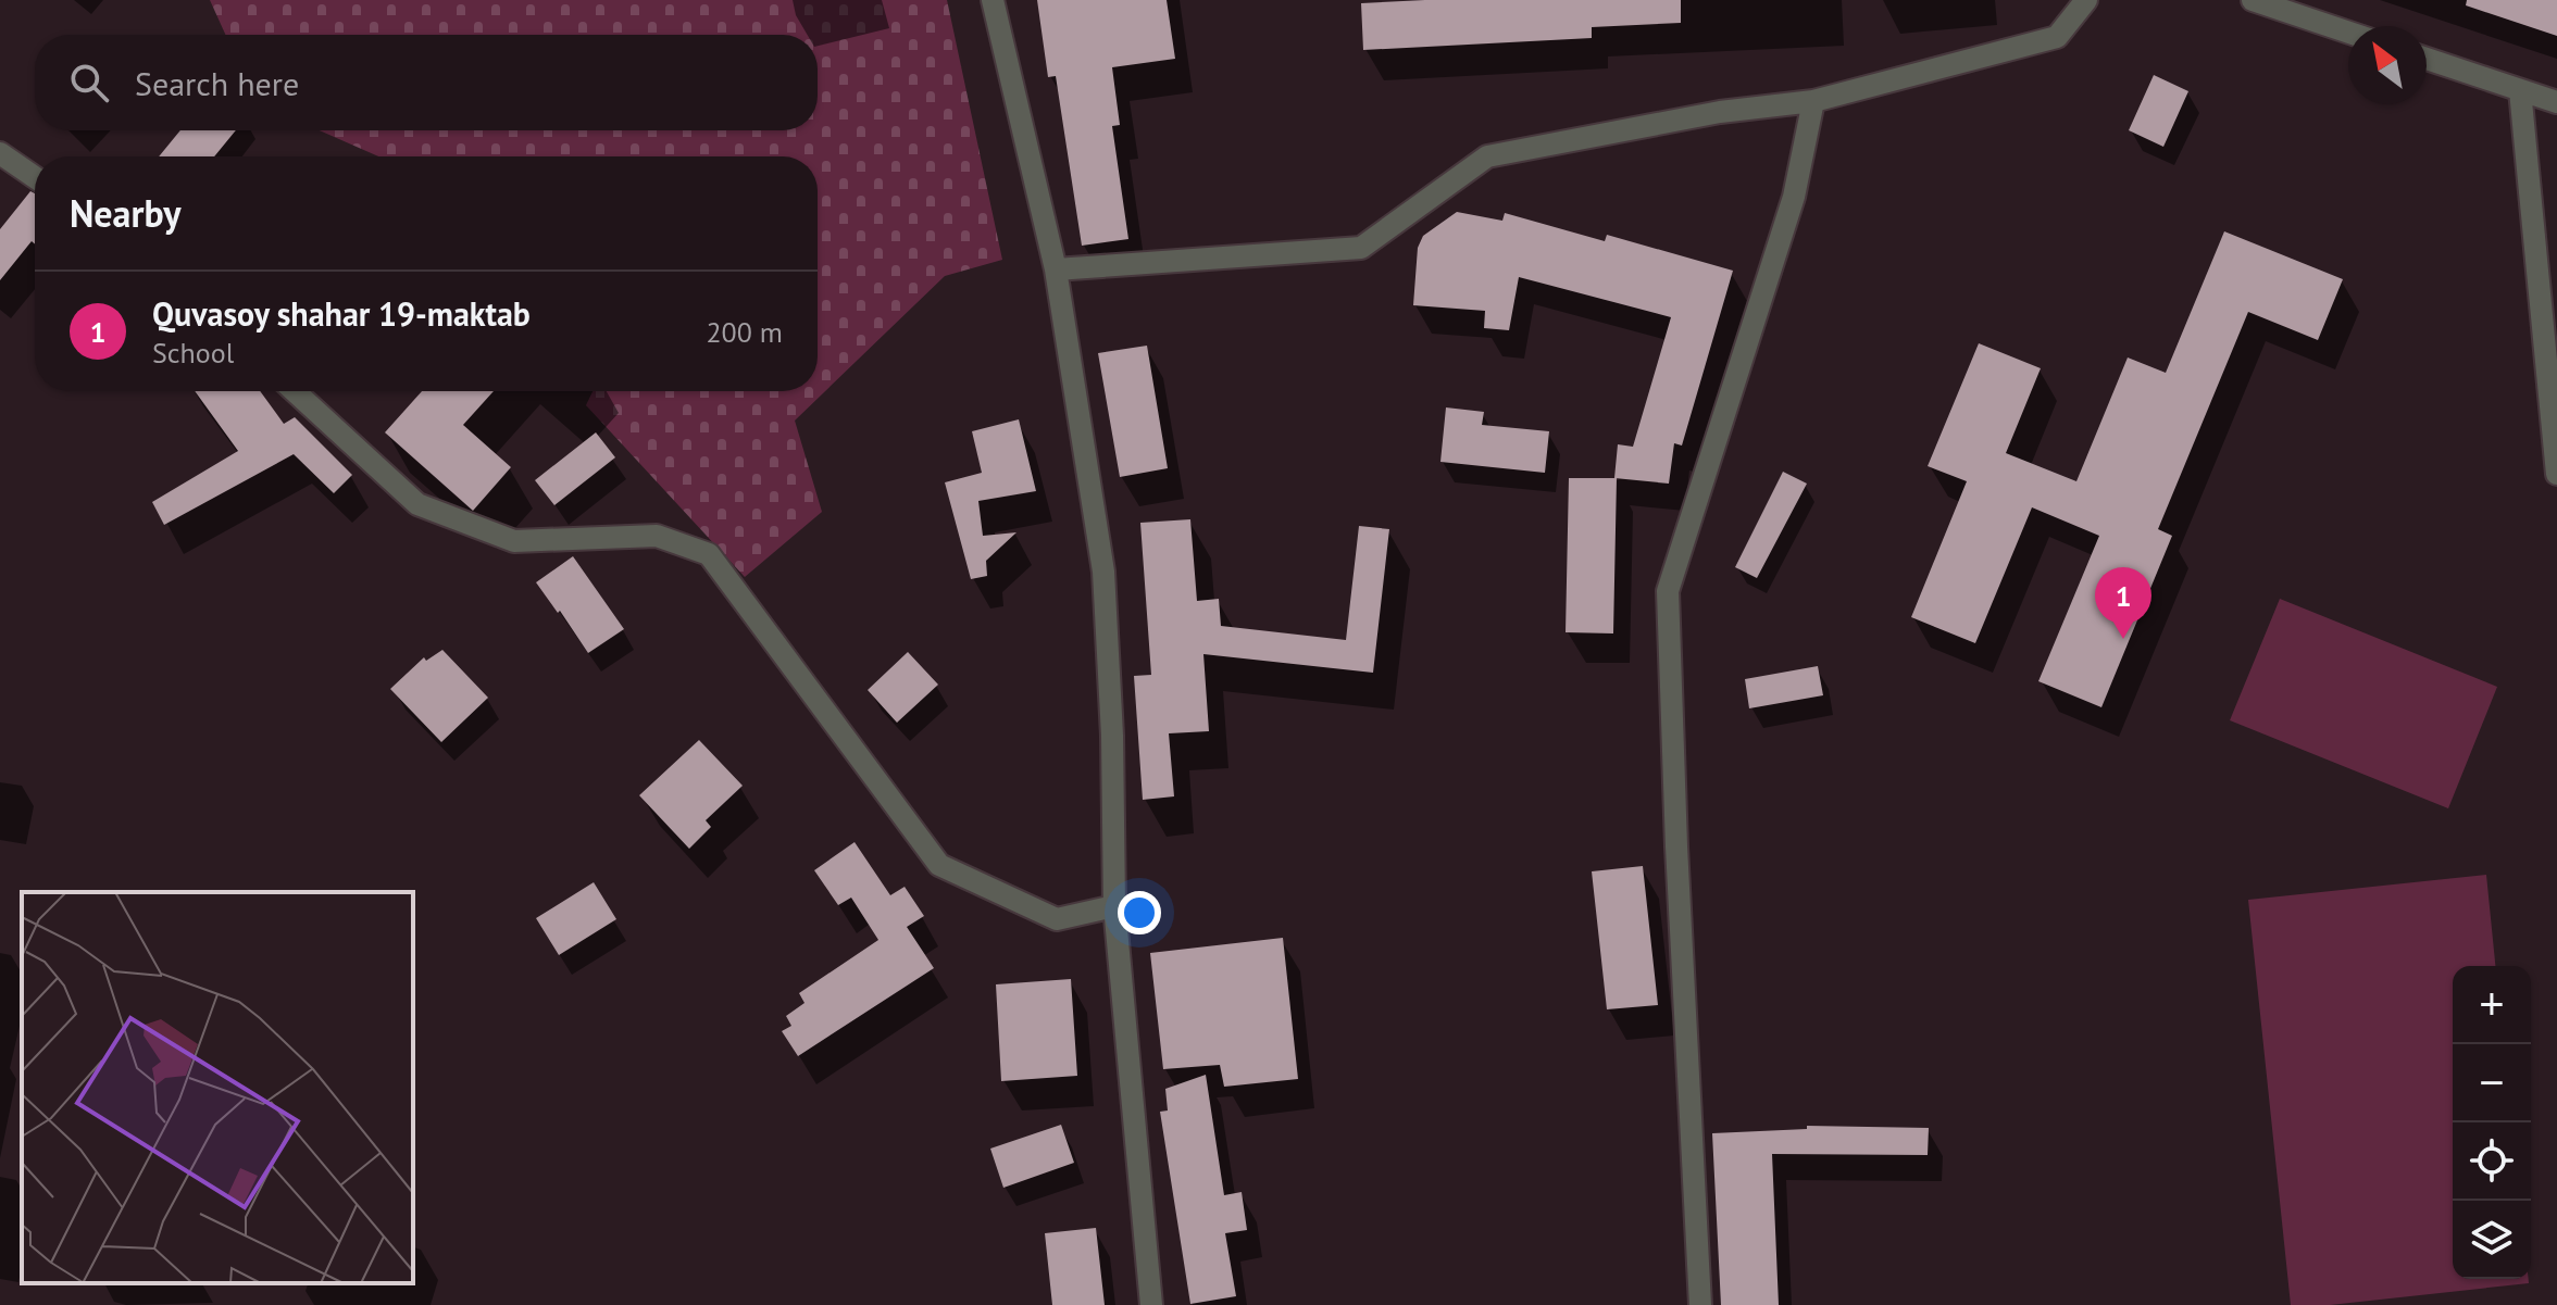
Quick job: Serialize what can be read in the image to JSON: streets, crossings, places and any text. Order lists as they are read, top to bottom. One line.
{"north":"top left","page":{"search":"Search here","heading":"Nearby","list":[{"mark":"1","name":"Quvasoy shahar 19-maktab","note":"School","value":"200 m"}],"pins":"1","map_buttons":["+","−"]}}
